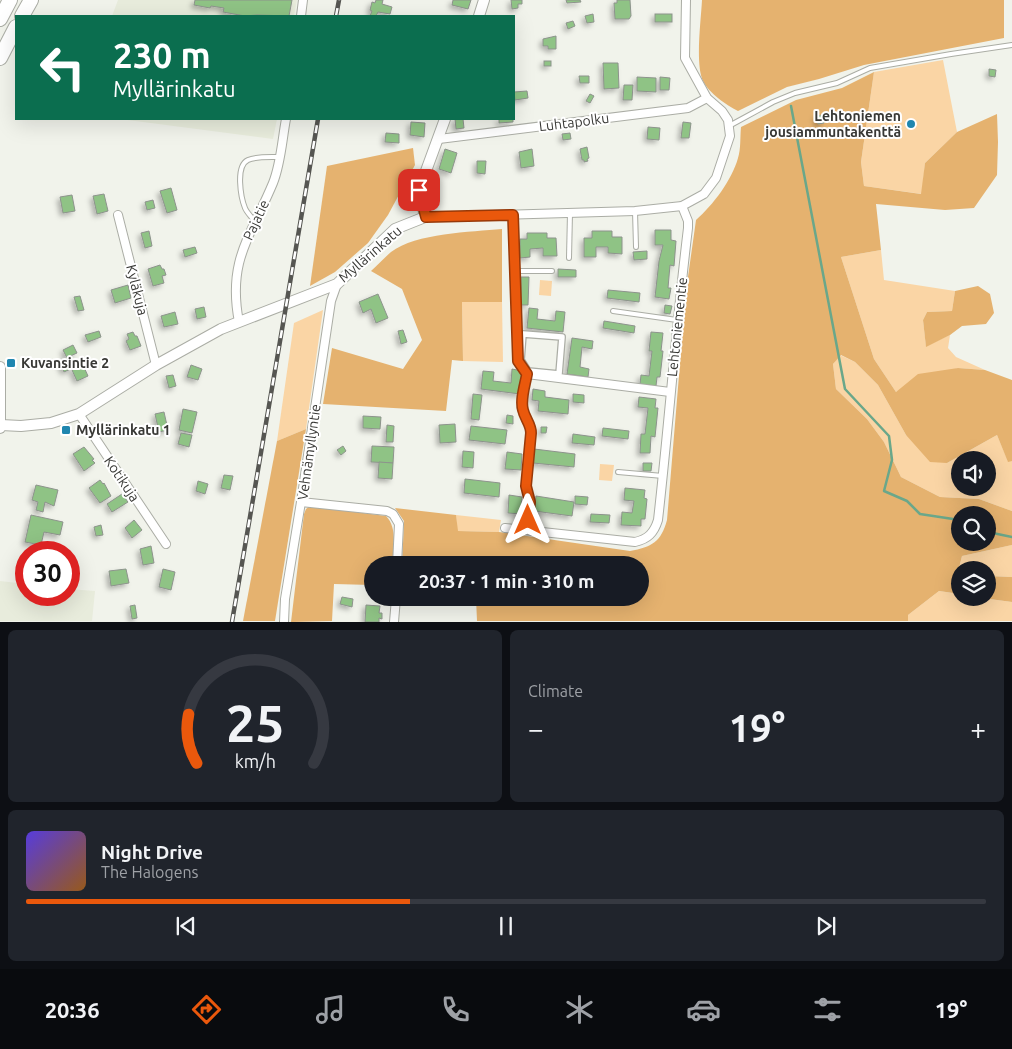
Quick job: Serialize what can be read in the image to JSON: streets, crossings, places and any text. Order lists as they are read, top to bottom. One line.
{"streets":{"street":["Luhtapolku","Pajatie","Myllärinkatu","Kyläkuja","Lehtoniementie","Vehnämyllyntie","Kotikuja"]},"crossings":[["Pajatie","Myllärinkatu"],["Myllärinkatu","Kyläkuja"],["Myllärinkatu","Lehtoniementie"],["Myllärinkatu","Vehnämyllyntie"],["Myllärinkatu","Kotikuja"]],"places":{"other":["Lehtoniemen jousiammuntakenttä"],"transit":["Kuvansintie 2","Myllärinkatu 1"]},"page":{"turn":["230 m","Myllärinkatu"],"limit":"30","trip":"20:37 · 1 min · 310 m","tile":"Climate","heat":["−","19°","+"],"song":["Night Drive","The Halogens"],"tabs":["20:36","19°"],"gauge":["25","km/h"]}}
